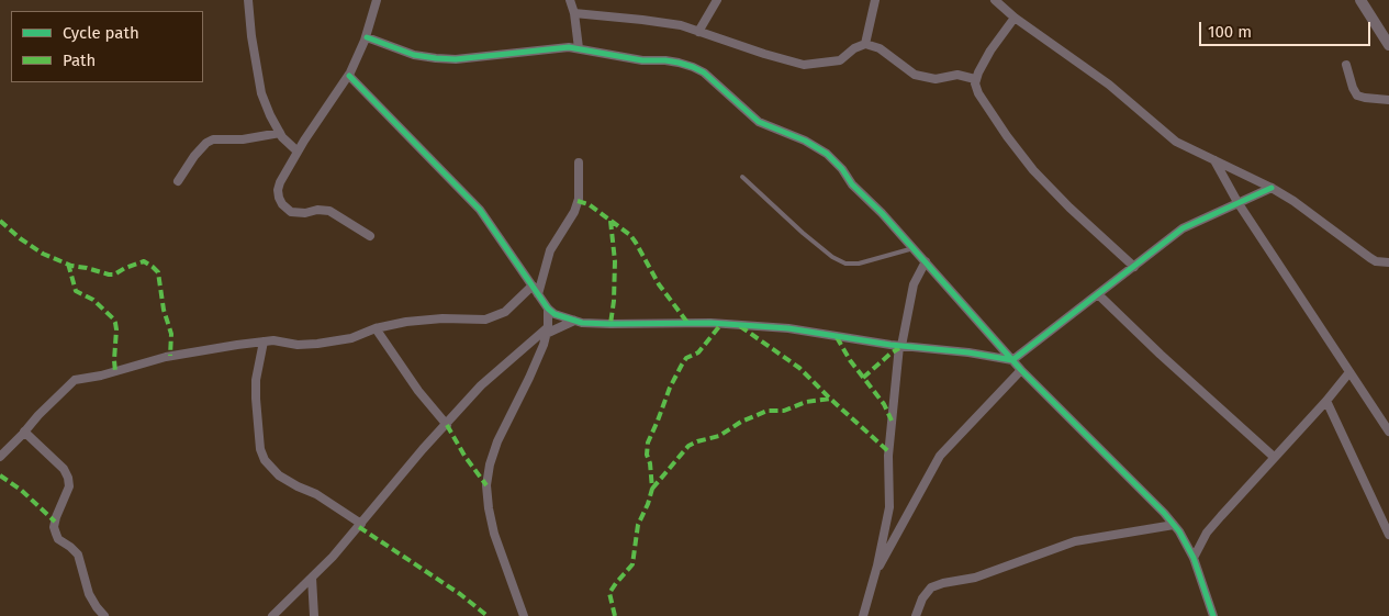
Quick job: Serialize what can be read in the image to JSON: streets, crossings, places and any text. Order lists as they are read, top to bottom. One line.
{"legend":["Cycle path","Path"],"scale_bar":"100 m"}
